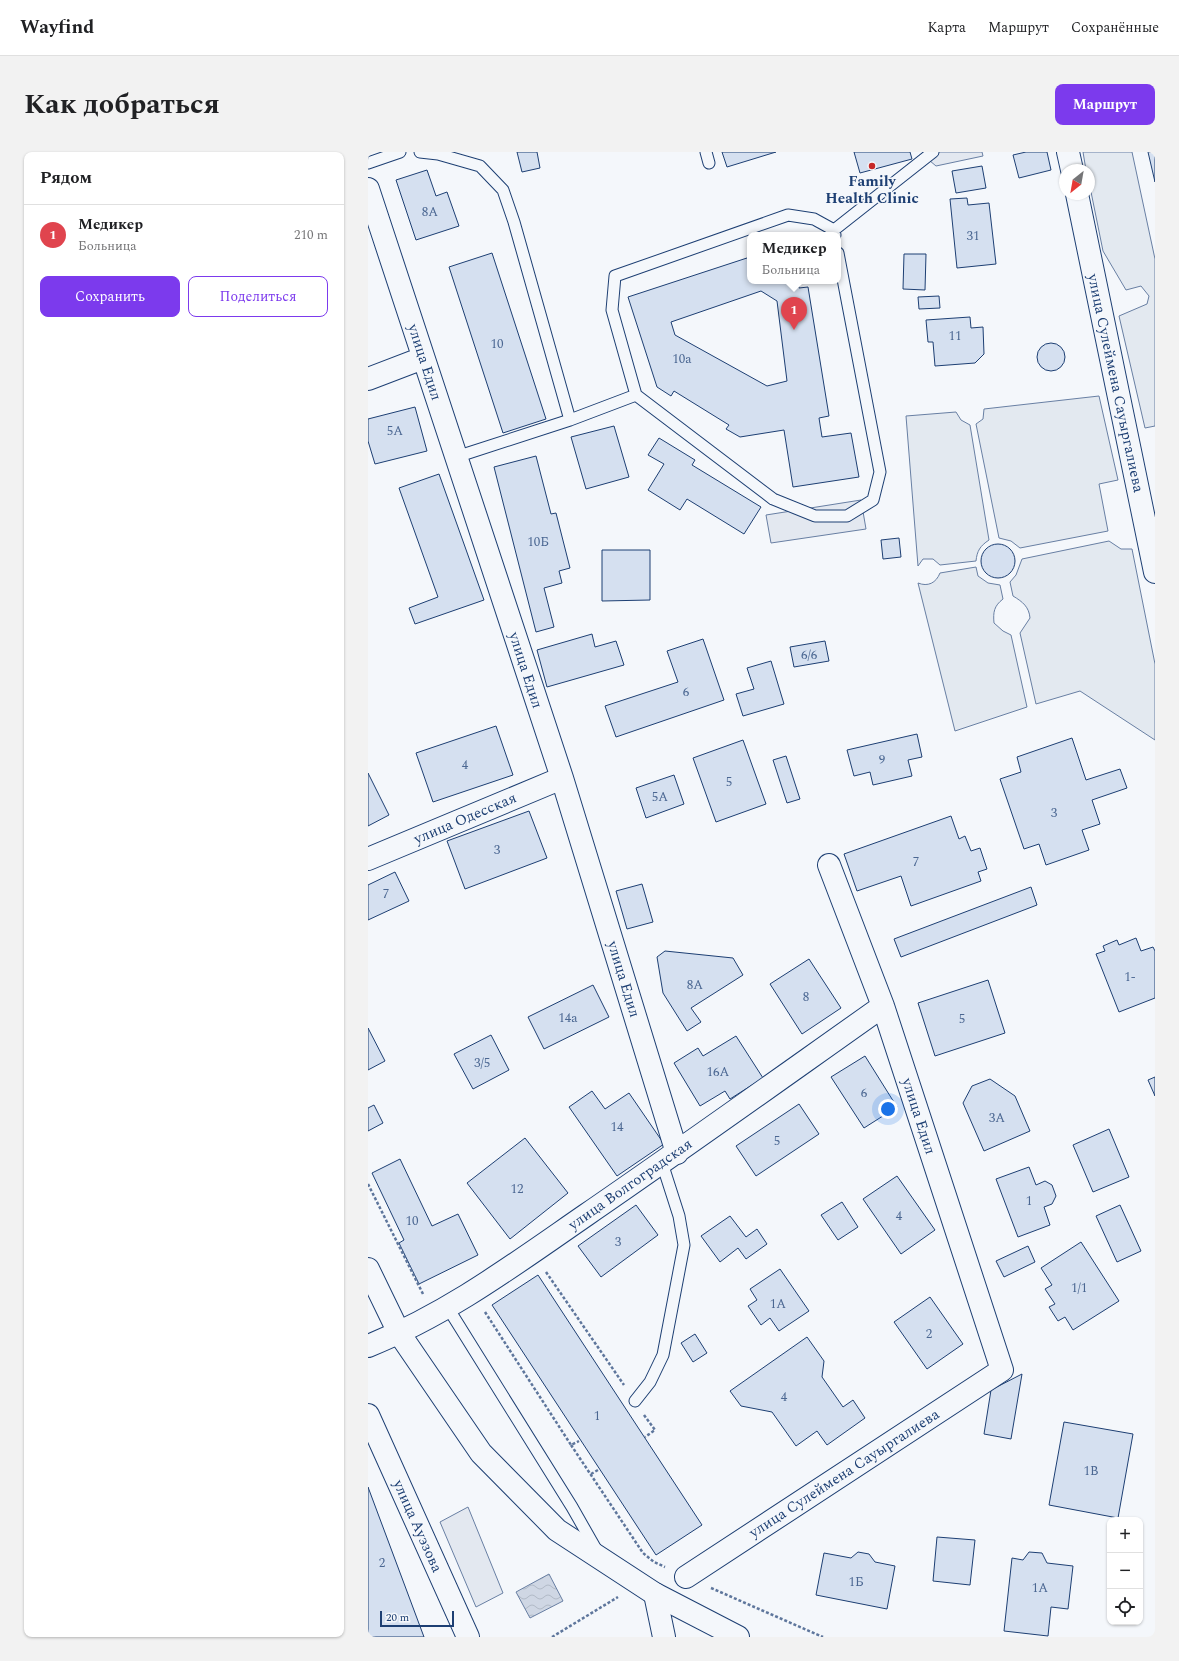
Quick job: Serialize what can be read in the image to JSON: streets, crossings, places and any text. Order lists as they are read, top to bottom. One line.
{"streets":{"street":["улица Едил","улица Сулеймена Сауыргалиева","улица Одесская","улица Волгоградская","улица Ауэзова"]},"crossings":[["улица Едил","улица Сулеймена Сауыргалиева"],["улица Едил","улица Одесская"],["улица Едил","улица Волгоградская"]],"places":["Family Health Clinic"],"house_numbers":["8А","31","11","10","10а","5А","10Б","6/6","6","9","4","5","5А","3","3","7","7","1-","8А","8","14а","5","3/5","16А","6","3А","14","5","12","1","4","10","3","1/1","1А","2","4","1","1В","2","1Б","1А"],"scale_bar":"20 m","north":"bottom left","page":{"header":"Wayfind","nav":["Карта","Маршрут","Сохранённые"],"title":"Как добраться","buttons":["Маршрут",["Сохранить","Поделиться"]],"heading":"Рядом","list":[{"mark":"1","name":"Медикер","note":"Больница","value":"210 m"}],"popup":["Медикер","Больница"],"pins":"1","map_buttons":["+","−"],"scale":"20 m"}}
